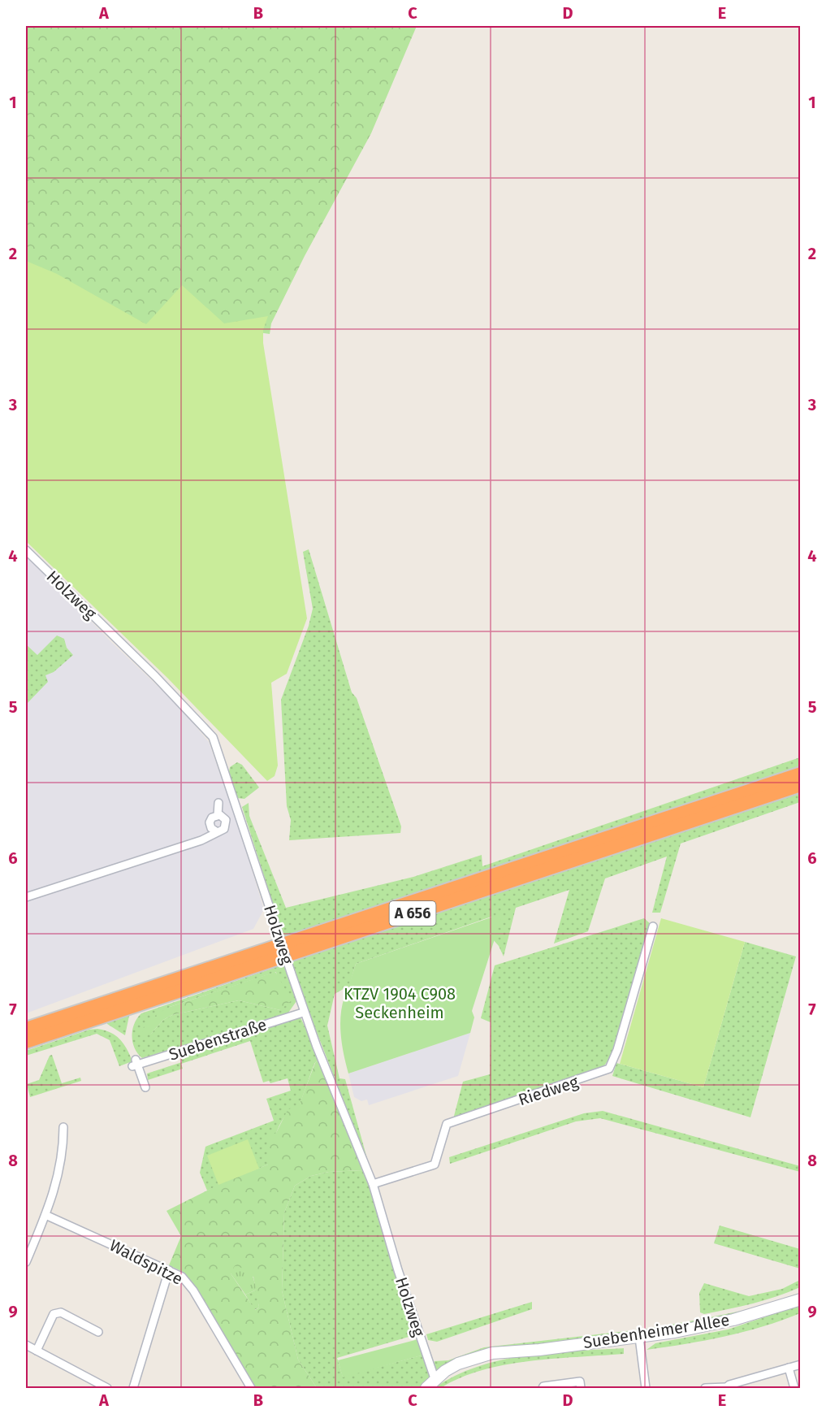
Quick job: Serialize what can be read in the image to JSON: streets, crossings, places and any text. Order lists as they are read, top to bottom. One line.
{"streets":{"highway":["A 656"],"main road":["Suebenheimer Allee"],"street":["Holzweg","Suebenstraße","Riedweg","Waldspitze"]},"crossings":[["Holzweg","Suebenstraße"],["Holzweg","Riedweg"],["Holzweg","Suebenheimer Allee"]],"parks":["KTZV 1904 C908 Seckenheim"],"grid":{"columns":["A","B","C","D","E"],"rows":["1","2","3","4","5","6","7","8","9"]}}
